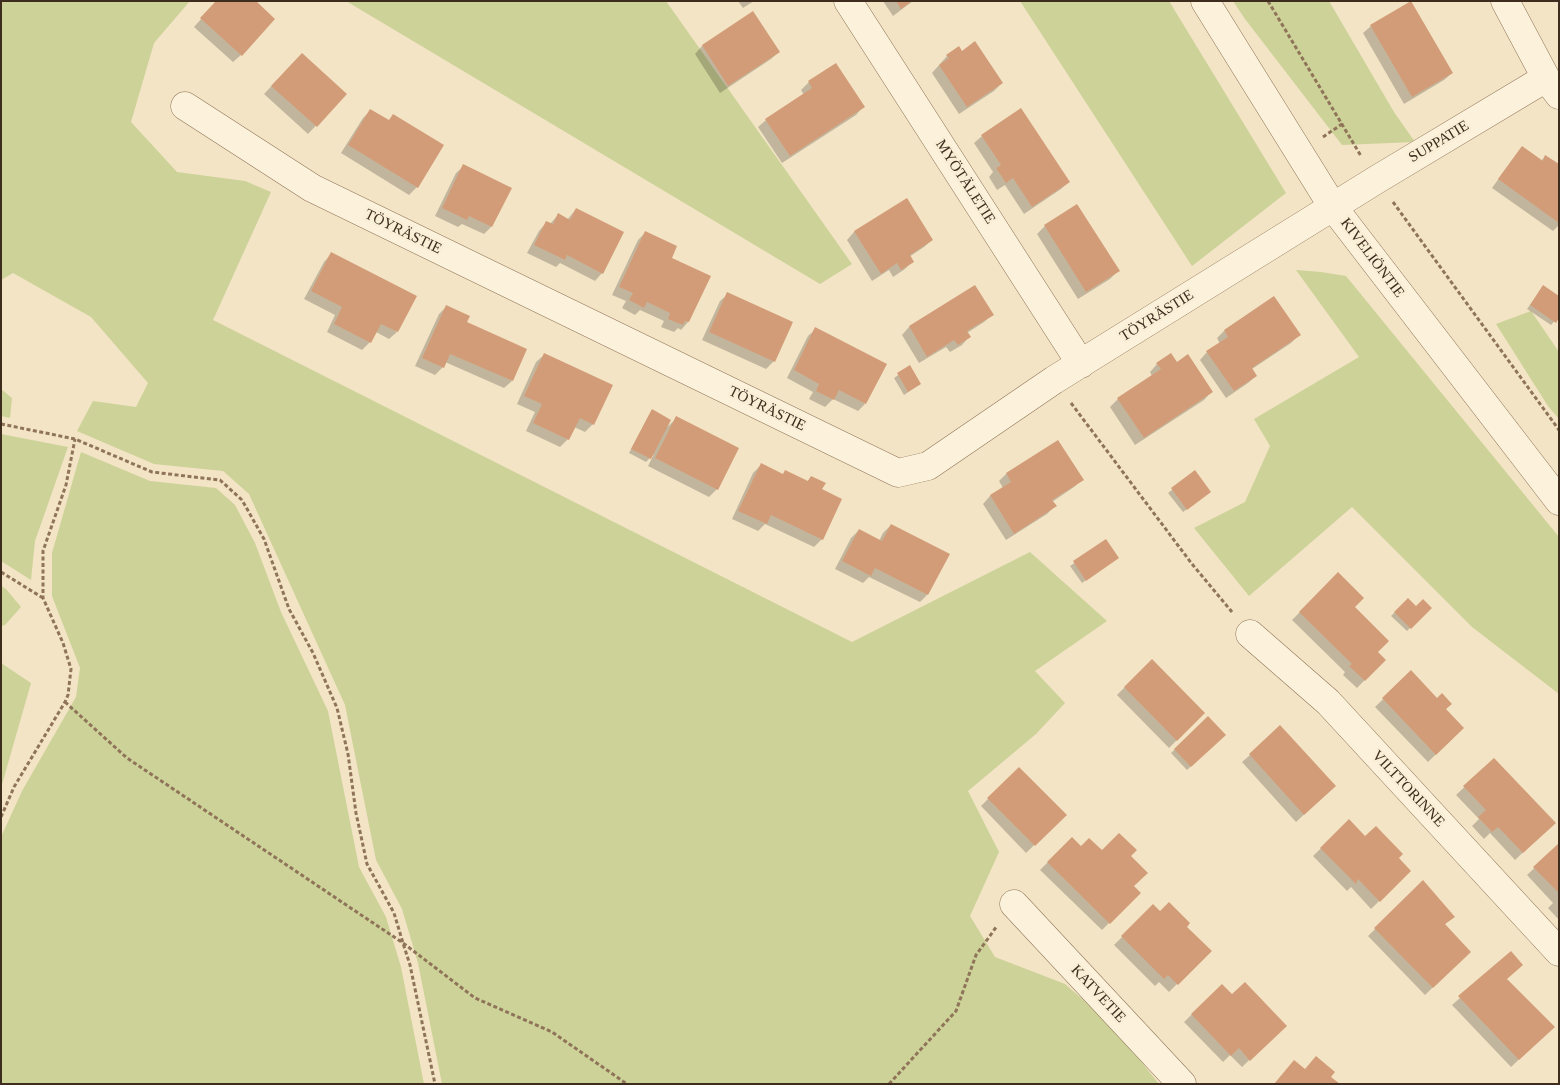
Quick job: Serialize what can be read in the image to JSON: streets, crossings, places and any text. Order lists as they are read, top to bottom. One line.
{"streets":{"street":["SUPPATIE","MYÖTÄLETIE","TÖYRÄSTIE","KIVELIÖNTIE","VILTTORINNE","KATVETIE"]},"crossings":[["SUPPATIE","TÖYRÄSTIE"],["SUPPATIE","KIVELIÖNTIE"],["MYÖTÄLETIE","TÖYRÄSTIE"],["TÖYRÄSTIE","KIVELIÖNTIE"]]}
